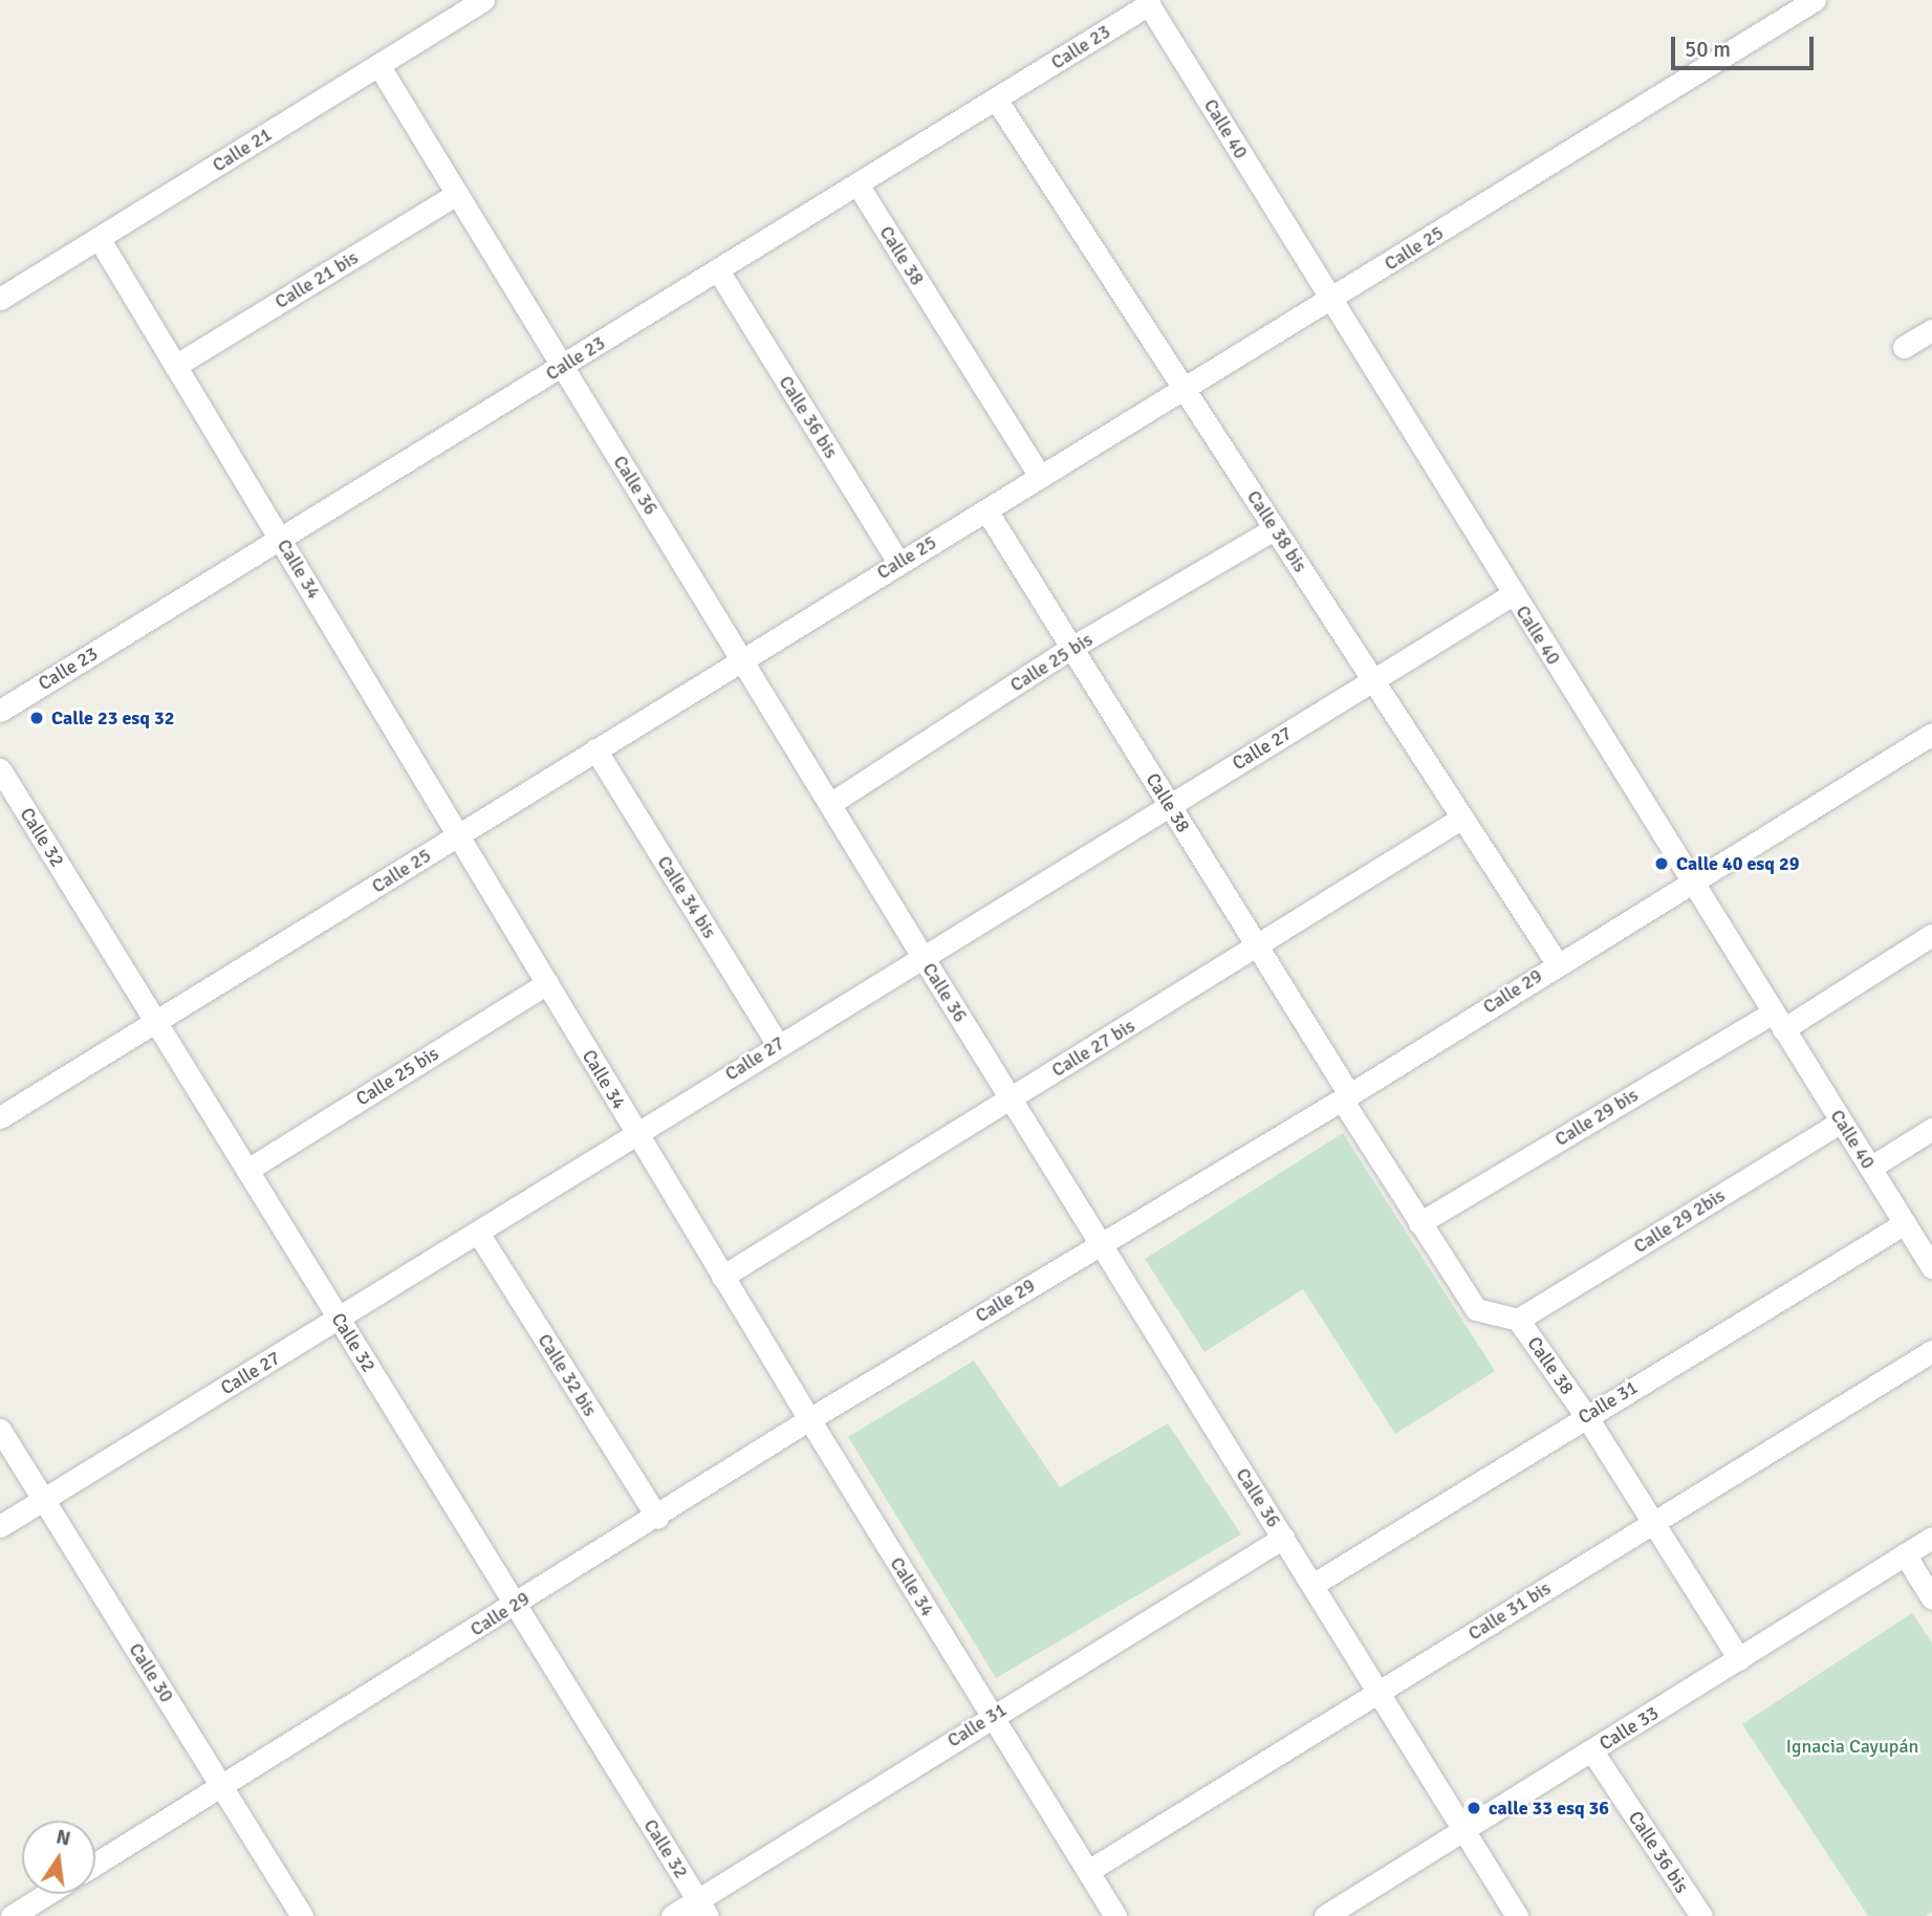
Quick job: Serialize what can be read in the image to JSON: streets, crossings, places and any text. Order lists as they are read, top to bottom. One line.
{"streets":{"street":["Calle 23","Calle 40","Calle 21","Calle 25","Calle 38","Calle 21 bis","Calle 36 bis","Calle 36","Calle 38 bis","Calle 34","Calle 25 bis","Calle 27","Calle 32","Calle 34 bis","Calle 29","Calle 27 bis","Calle 29 bis","Calle 29 2bis","Calle 32 bis","Calle 31","Calle 31 bis","Calle 30","Calle 33"]},"crossings":[["Calle 23","Calle 40"],["Calle 23","Calle 38"],["Calle 23","Calle 36 bis"],["Calle 23","Calle 36"],["Calle 23","Calle 38 bis"],["Calle 23","Calle 34"],["Calle 40","Calle 25"],["Calle 40","Calle 27"],["Calle 40","Calle 29"],["Calle 40","Calle 29 bis"],["Calle 40","Calle 29 2bis"],["Calle 40","Calle 31"],["Calle 21","Calle 36"],["Calle 21","Calle 34"],["Calle 25","Calle 38"],["Calle 25","Calle 36 bis"],["Calle 25","Calle 36"],["Calle 25","Calle 38 bis"],["Calle 25","Calle 34"],["Calle 25","Calle 32"],["Calle 25","Calle 34 bis"],["Calle 38","Calle 25 bis"],["Calle 38","Calle 27"],["Calle 38","Calle 29"],["Calle 38","Calle 27 bis"],["Calle 38","Calle 29 bis"],["Calle 38","Calle 29 2bis"],["Calle 38","Calle 31"],["Calle 38","Calle 31 bis"],["Calle 38","Calle 33"],["Calle 21 bis","Calle 36"],["Calle 21 bis","Calle 34"],["Calle 36 bis","Calle 33"],["Calle 36","Calle 25 bis"],["Calle 36","Calle 27"],["Calle 36","Calle 29"],["Calle 36","Calle 27 bis"],["Calle 36","Calle 31"],["Calle 36","Calle 31 bis"],["Calle 36","Calle 33"],["Calle 38 bis","Calle 25 bis"],["Calle 38 bis","Calle 27"],["Calle 38 bis","Calle 29"],["Calle 38 bis","Calle 27 bis"],["Calle 34","Calle 25 bis"],["Calle 34","Calle 27"],["Calle 34","Calle 29"],["Calle 34","Calle 27 bis"],["Calle 34","Calle 31"],["Calle 34","Calle 31 bis"],["Calle 25 bis","Calle 32"],["Calle 27","Calle 32"],["Calle 27","Calle 34 bis"],["Calle 27","Calle 32 bis"],["Calle 27","Calle 30"],["Calle 32","Calle 29"],["Calle 32","Calle 31"],["Calle 29","Calle 32 bis"],["Calle 29","Calle 30"]],"parks":["Ignacia Cayupán"],"places":["Calle 23 esq 32","Calle 40 esq 29","calle 33 esq 36"],"scale_bar":"50 m","north":"top"}
